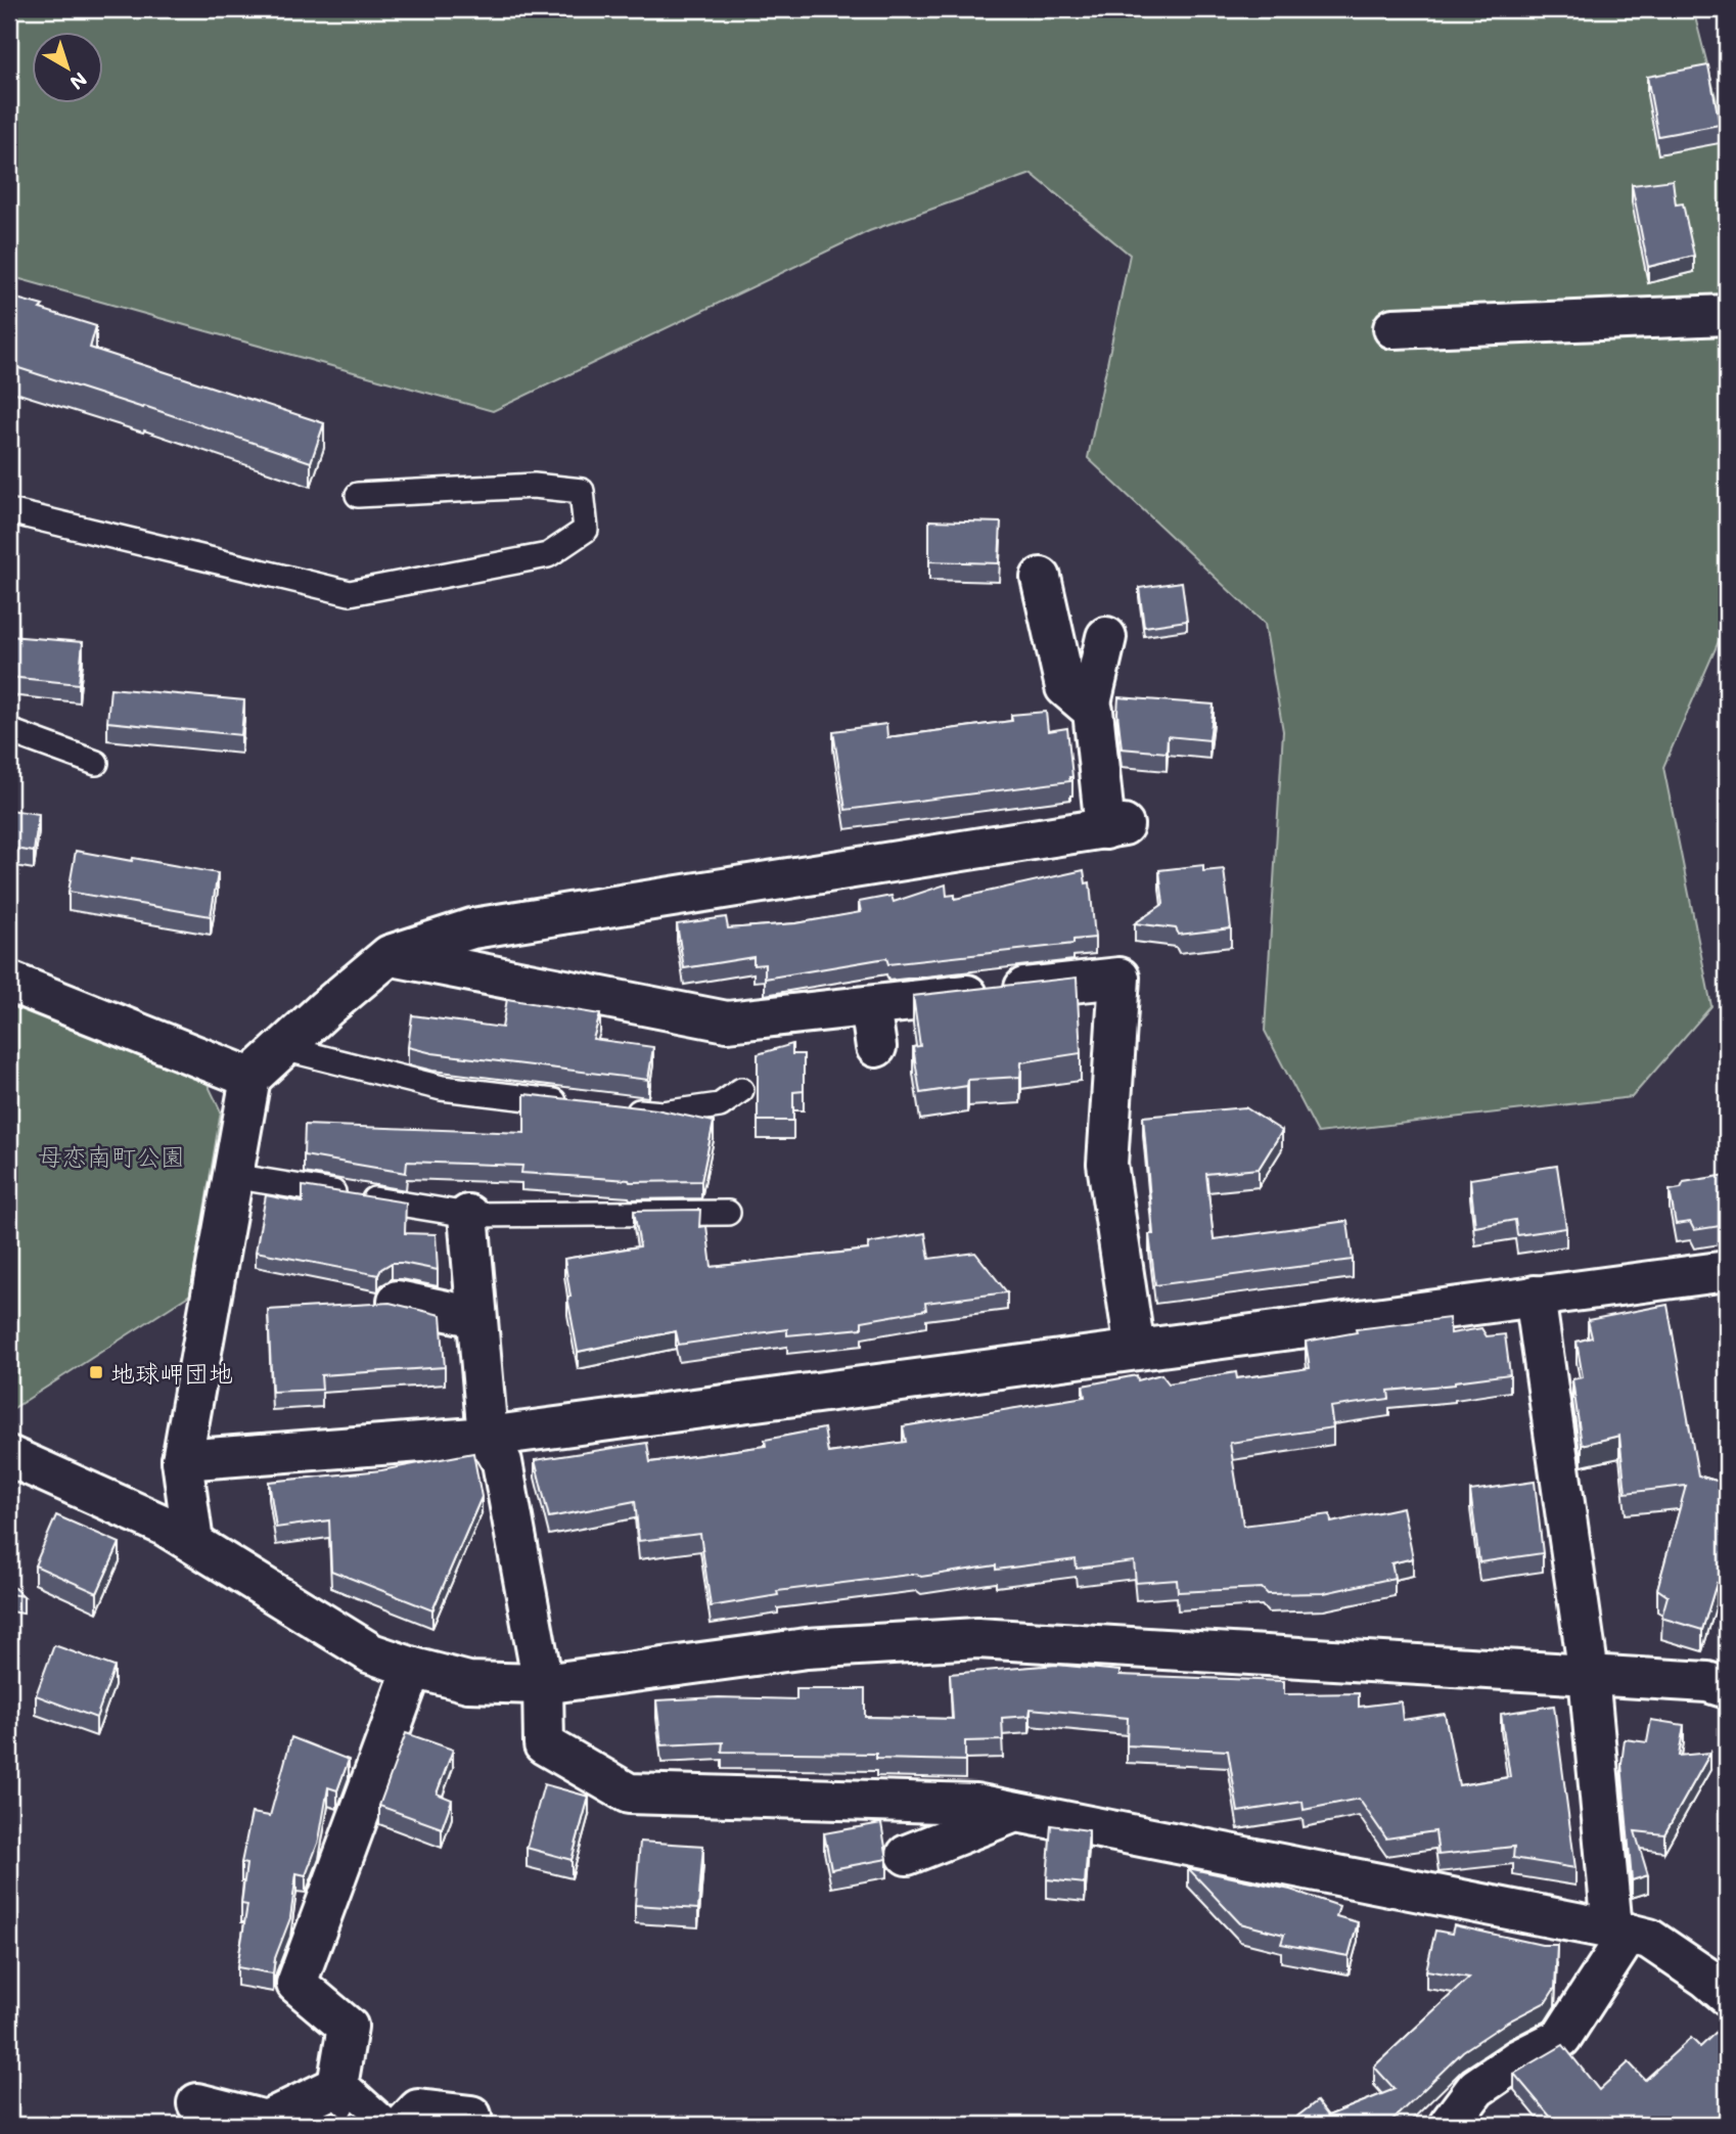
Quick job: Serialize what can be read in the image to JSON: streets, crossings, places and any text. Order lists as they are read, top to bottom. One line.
{"parks":["母恋南町公園"],"places":{"transit":["地球岬団地"]},"north":"bottom right"}
